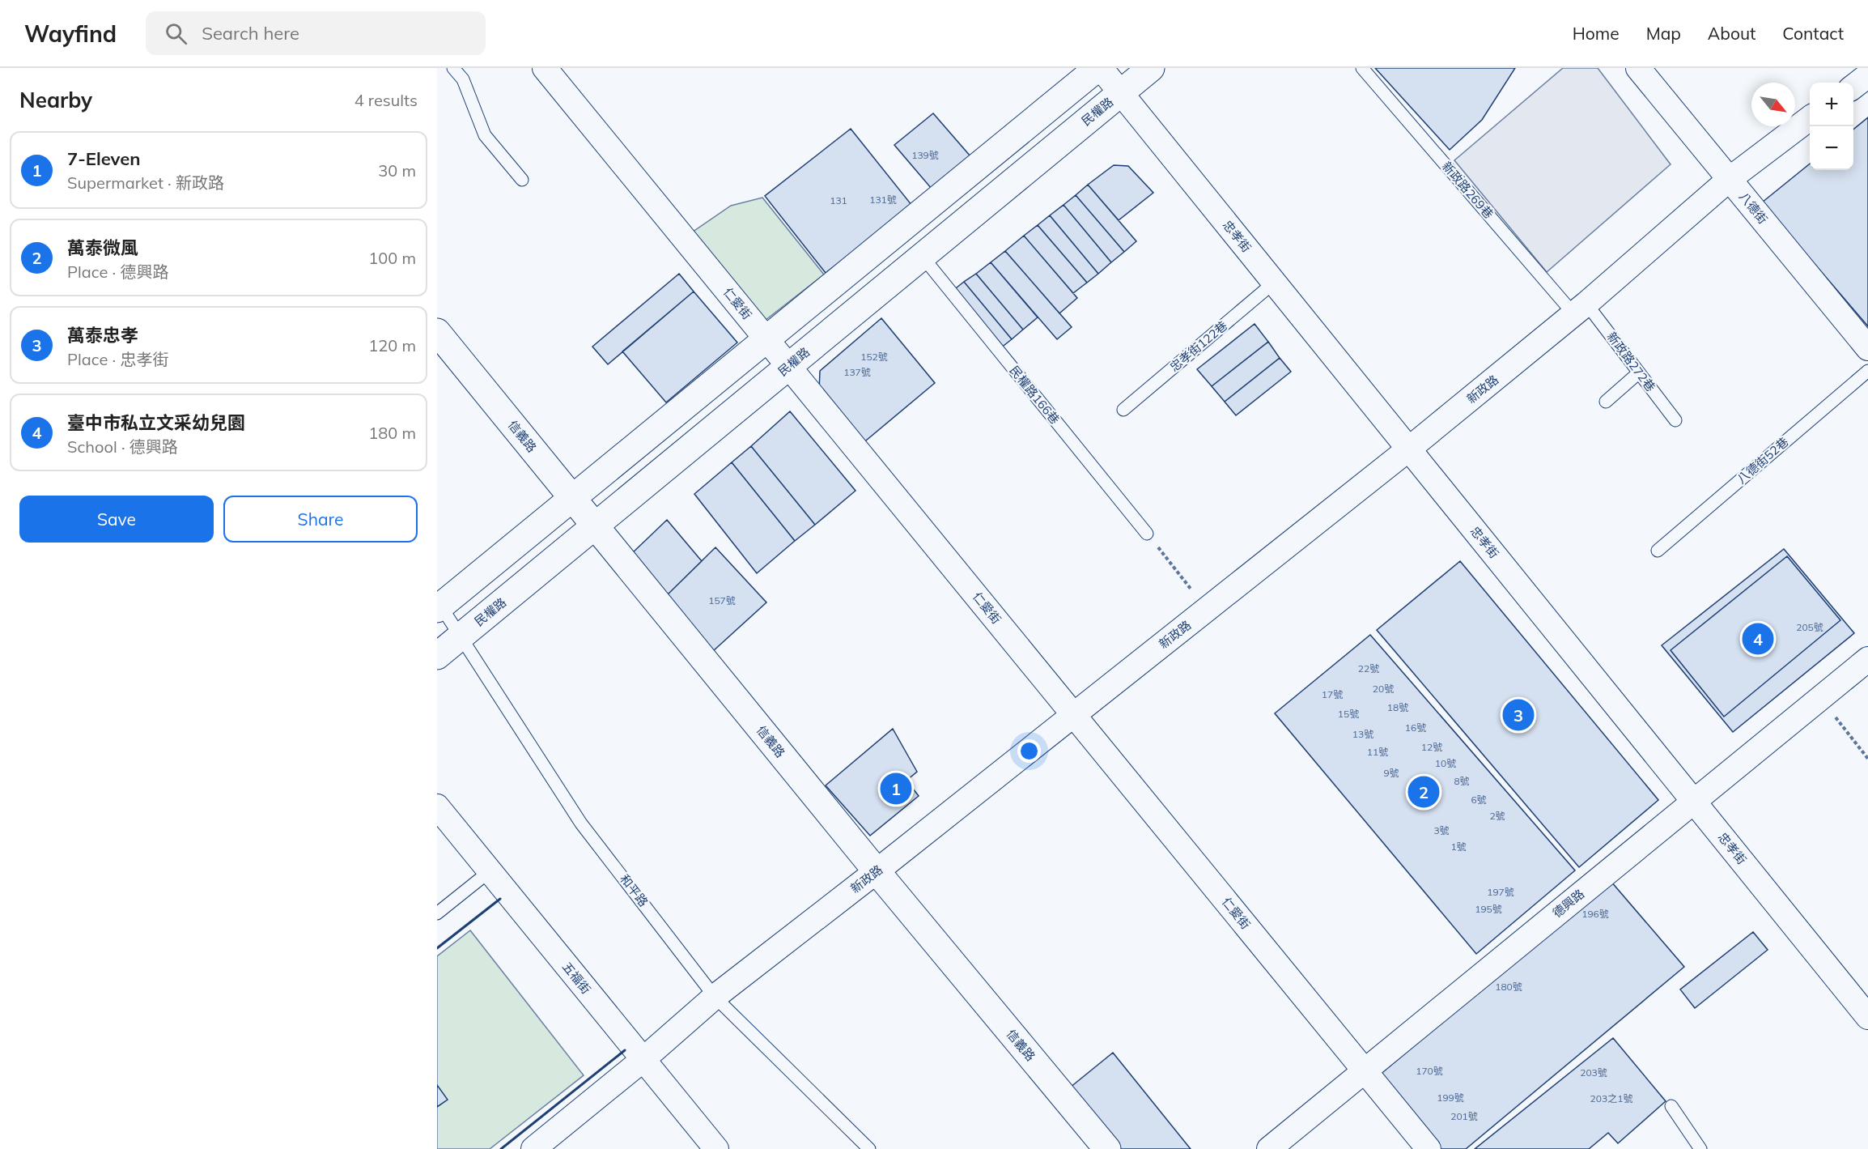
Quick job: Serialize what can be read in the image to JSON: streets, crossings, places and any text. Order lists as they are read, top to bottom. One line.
{"streets":{"street":["民權路","八德街","忠孝街","仁愛街","新政路","信義路","德興路","五福街"],"lane":["新政路269巷","忠孝街122巷","新政路272巷","民權路166巷","八德街52巷","和平路"]},"crossings":[["民權路","忠孝街"],["民權路","仁愛街"],["民權路","民權路166巷"],["民權路","信義路"],["民權路","和平路"],["新政路269巷","新政路272巷"],["新政路269巷","新政路"],["八德街","新政路"],["忠孝街","忠孝街122巷"],["忠孝街","新政路"],["忠孝街","德興路"],["仁愛街","新政路"],["仁愛街","德興路"],["新政路272巷","新政路"],["新政路","信義路"],["新政路","和平路"],["新政路","五福街"]],"house_numbers":["139號","131號","131","152號","137號","157號","205號","22號","20號","17號","18號","15號","16號","13號","12號","11號","10號","9號","8號","6號","2號","3號","1號","197號","195號","196號","180號","170號","203號","199號","203之1號","201號"],"north":"bottom right","page":{"header":"Wayfind","search":"Search here","nav":["Home","Map","About","Contact"],"heading":["Nearby","4 results"],"map_buttons":["+","−"],"list":[{"mark":"1","name":"7-Eleven","note":"Supermarket · 新政路","value":"30 m"},{"mark":"2","name":"萬泰微風","note":"Place · 德興路","value":"100 m"},{"mark":"3","name":"萬泰忠孝","note":"Place · 忠孝街","value":"120 m"},{"mark":"4","name":"臺中市私立文采幼兒園","note":"School · 德興路","value":"180 m"}],"buttons":["Save","Share"],"pins":["4","3","1","2"]}}
